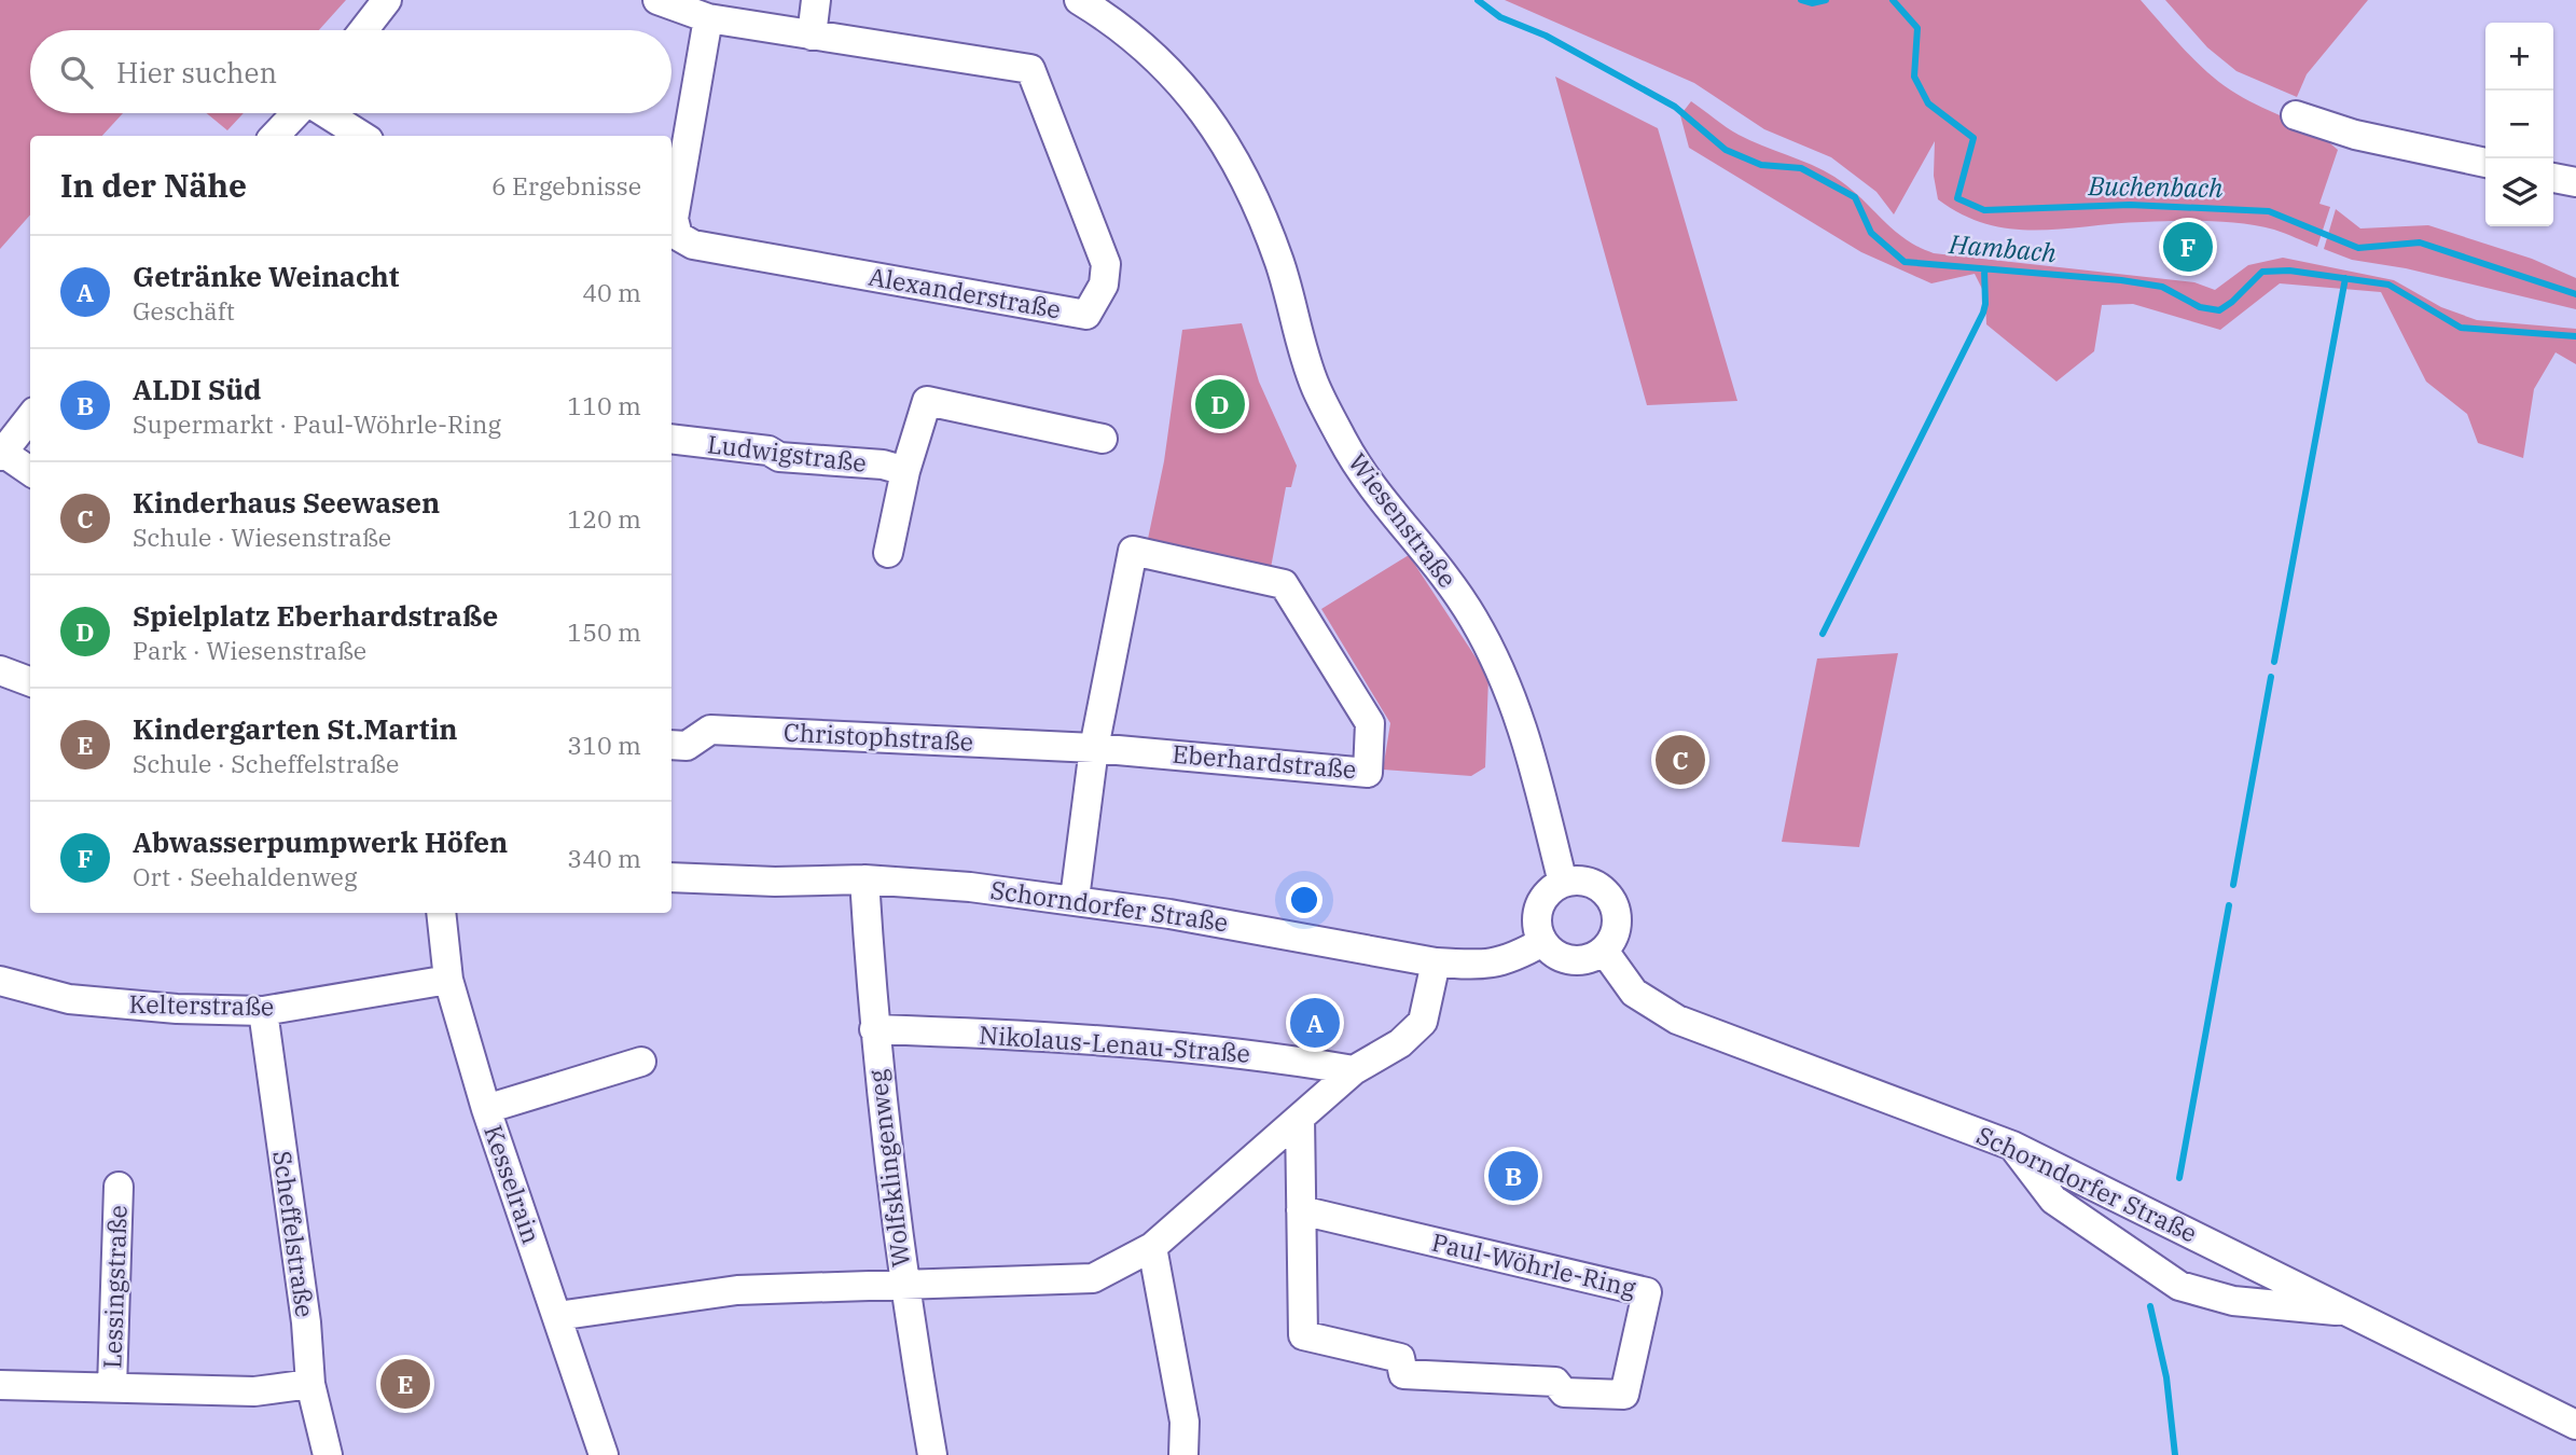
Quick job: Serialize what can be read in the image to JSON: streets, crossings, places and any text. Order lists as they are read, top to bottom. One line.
{"streets":{"street":["Alexanderstraße","Ludwigstraße","Wiesenstraße","Christophstraße","Eberhardstraße","Schorndorfer Straße","Kelterstraße","Nikolaus-Lenau-Straße","Wolfsklingenweg","Kesselrain","Scheffelstraße","Paul-Wöhrle-Ring","Lessingstraße"]},"crossings":[["Wiesenstraße","Schorndorfer Straße"],["Christophstraße","Eberhardstraße"],["Eberhardstraße","Schorndorfer Straße"],["Schorndorfer Straße","Wolfsklingenweg"],["Kelterstraße","Kesselrain"],["Kelterstraße","Scheffelstraße"],["Nikolaus-Lenau-Straße","Wolfsklingenweg"],["Scheffelstraße","Lessingstraße"]],"water":["Buchenbach","Hambach"],"page":{"map_buttons":["+","−"],"search":"Hier suchen","heading":["In der Nähe","6 Ergebnisse"],"pins":["F","D","C","A","B","E"],"list":[{"mark":"A","name":"Getränke Weinacht","note":"Geschäft","value":"40 m"},{"mark":"B","name":"ALDI Süd","note":"Supermarkt · Paul-Wöhrle-Ring","value":"110 m"},{"mark":"C","name":"Kinderhaus Seewasen","note":"Schule · Wiesenstraße","value":"120 m"},{"mark":"D","name":"Spielplatz Eberhardstraße","note":"Park · Wiesenstraße","value":"150 m"},{"mark":"E","name":"Kindergarten St.Martin","note":"Schule · Scheffelstraße","value":"310 m"},{"mark":"F","name":"Abwasserpumpwerk Höfen","note":"Ort · Seehaldenweg","value":"340 m"}]}}
